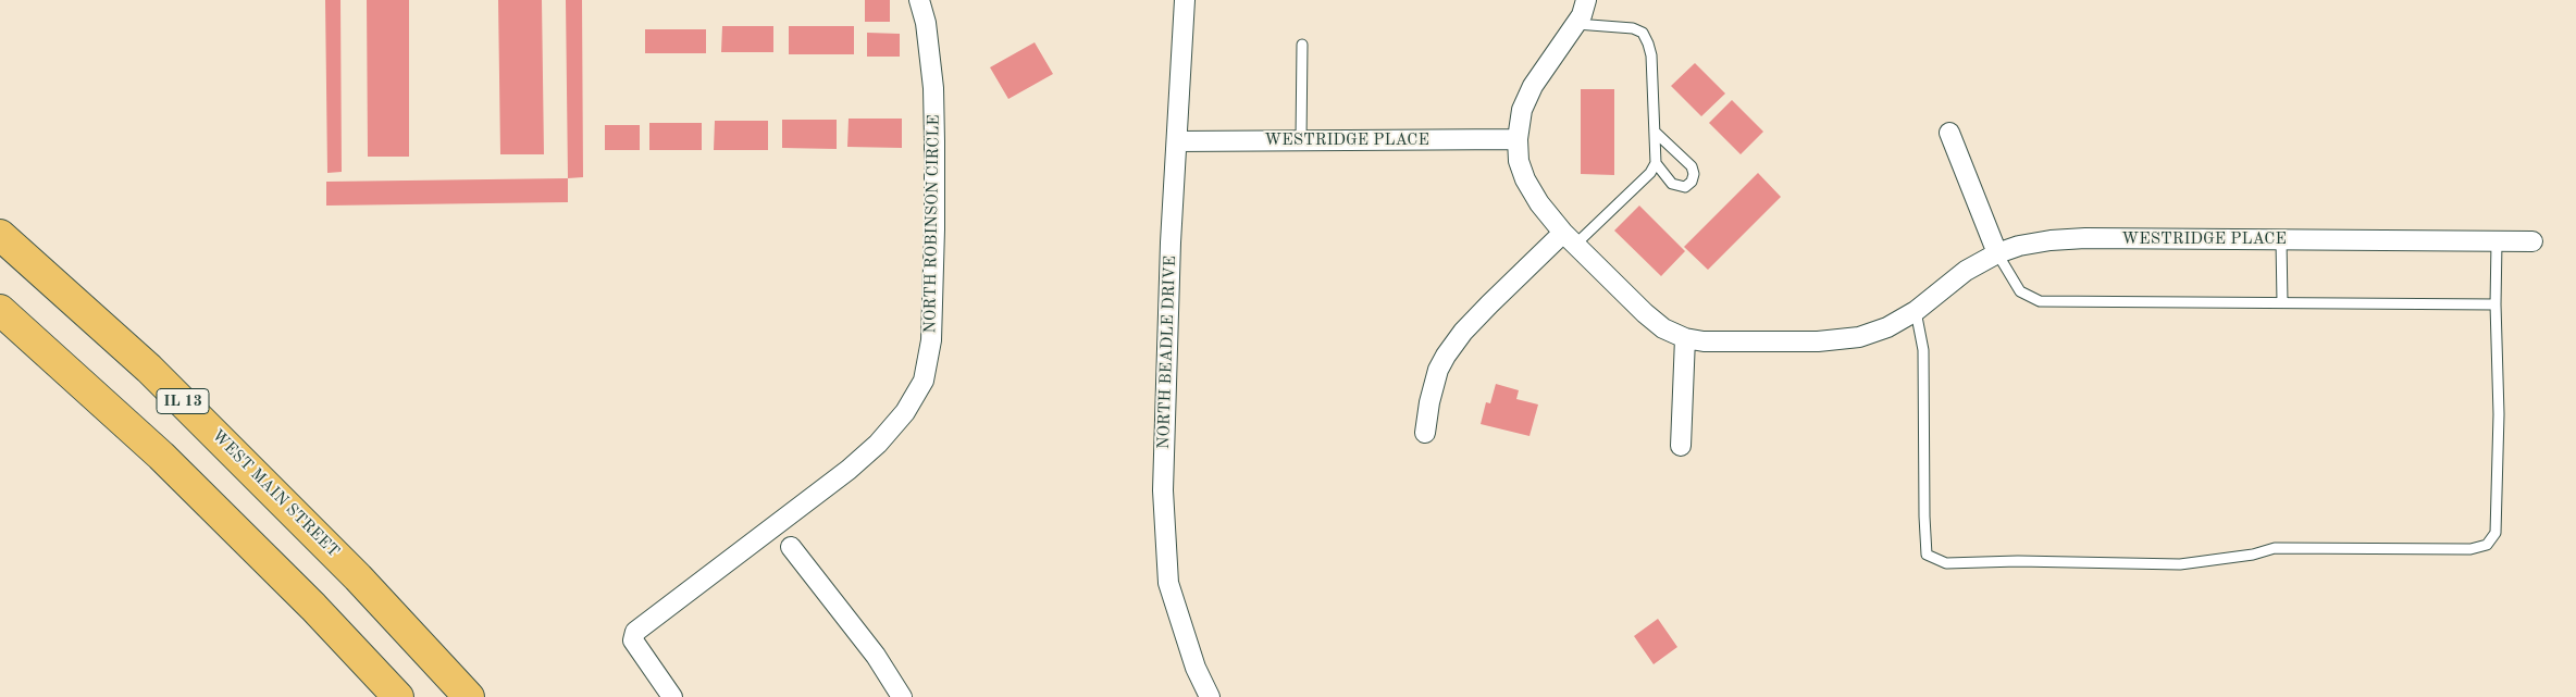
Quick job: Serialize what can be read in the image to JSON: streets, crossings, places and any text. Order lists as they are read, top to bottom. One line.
{"streets":{"highway":["IL 13","WEST MAIN STREET"],"street":["WESTRIDGE PLACE","NORTH ROBINSON CIRCLE","NORTH BEADLE DRIVE"]},"crossings":[["WESTRIDGE PLACE","NORTH BEADLE DRIVE"]]}
